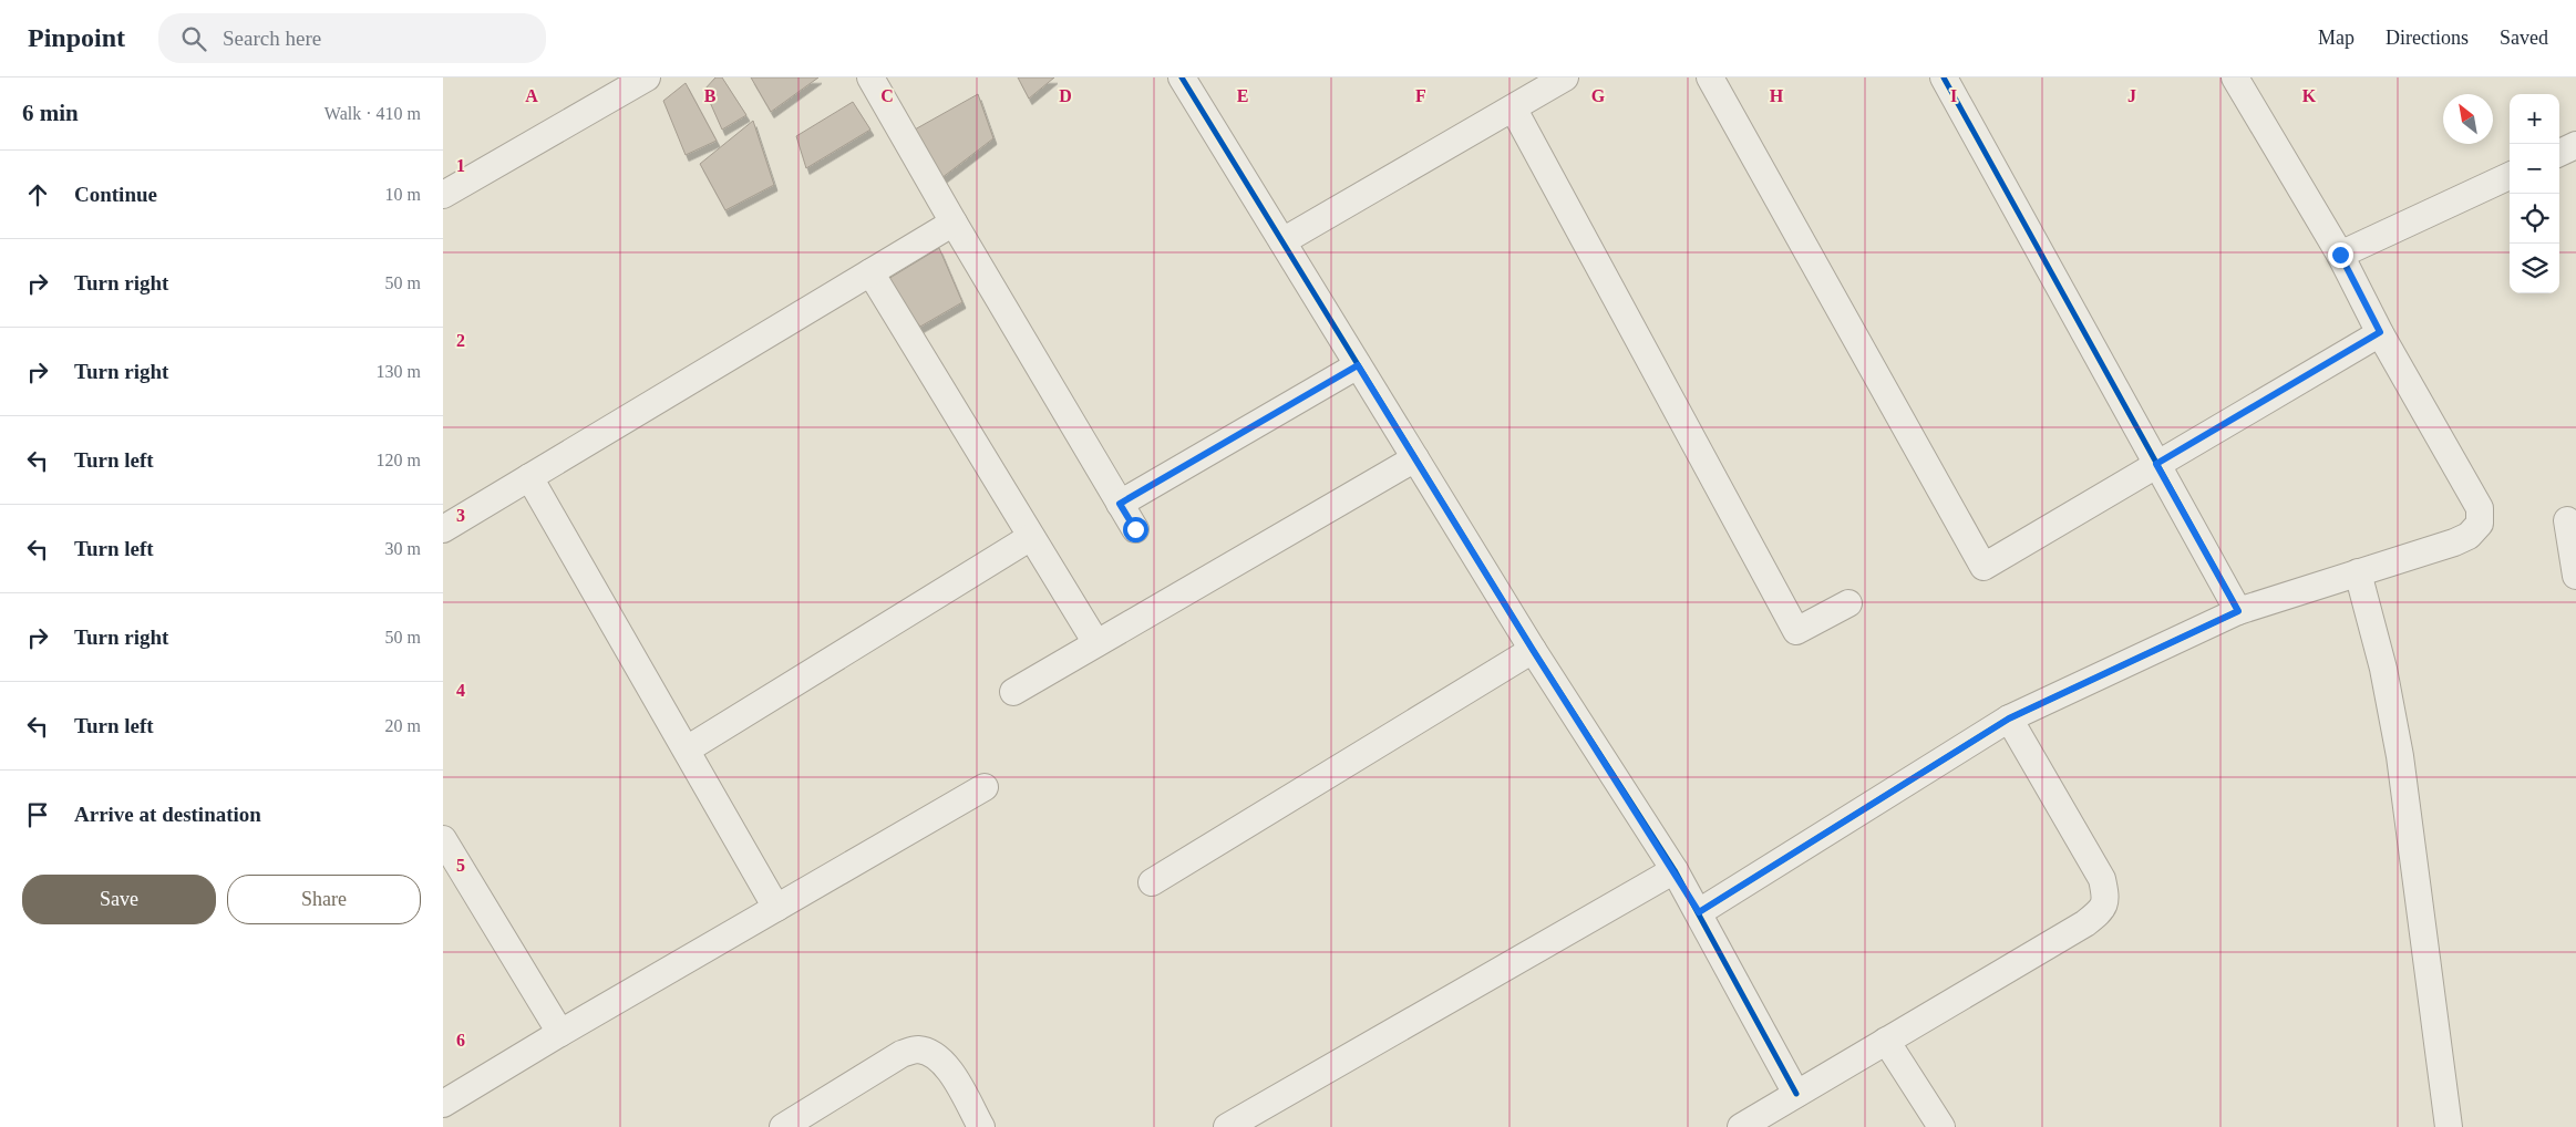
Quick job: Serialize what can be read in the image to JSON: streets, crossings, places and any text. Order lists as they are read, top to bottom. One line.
{"north":"top left","page":{"header":"Pinpoint","search":"Search here","nav":["Map","Directions","Saved"],"heading":["6 min","Walk · 410 m"],"map_buttons":["+","−"],"list":[["Continue","10 m"],["Turn right","50 m"],["Turn right","130 m"],["Turn left","120 m"],["Turn left","30 m"],["Turn right","50 m"],["Turn left","20 m"],"Arrive at destination"],"buttons":["Save","Share"]},"grid":{"columns":["A","B","C","D","E","F","G","H","I","J","K"],"rows":["1","2","3","4","5","6"]}}
